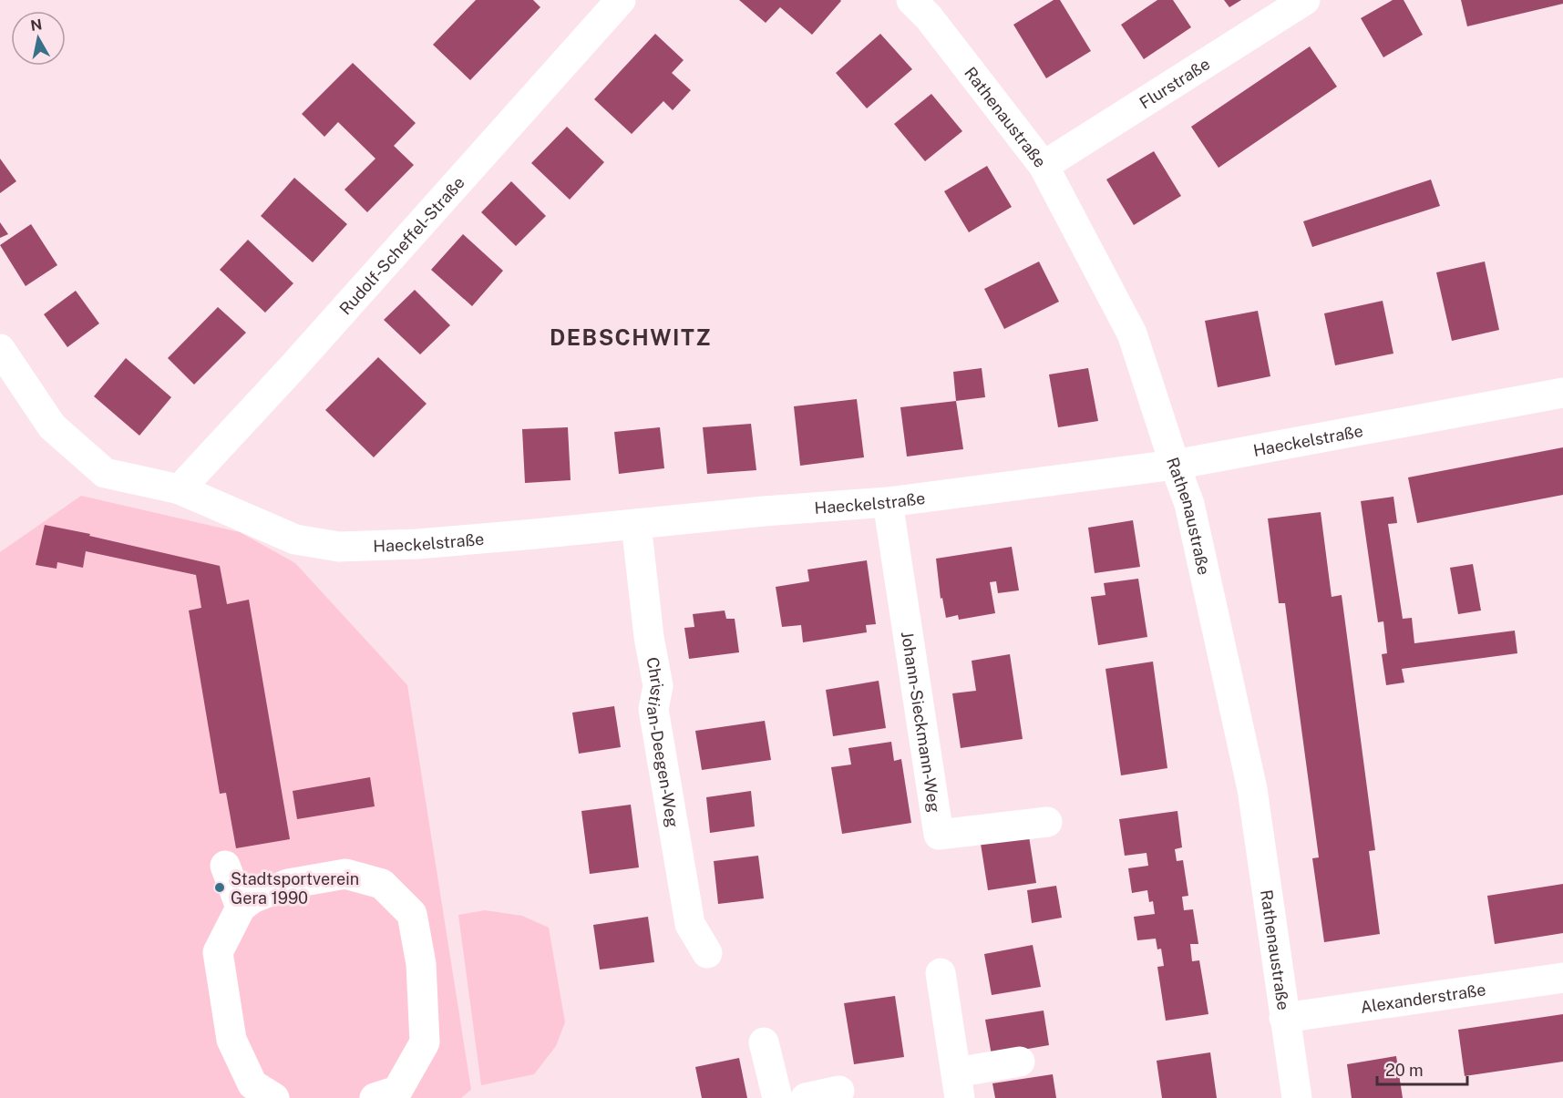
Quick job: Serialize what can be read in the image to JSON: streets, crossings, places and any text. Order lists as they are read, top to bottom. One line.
{"streets":{"street":["Flurstraße","Rathenaustraße","Rudolf-Scheffel-Straße","Haeckelstraße","Johann-Sieckmann-Weg","Christian-Deegen-Weg","Alexanderstraße"]},"crossings":[["Flurstraße","Rathenaustraße"],["Rathenaustraße","Haeckelstraße"],["Rathenaustraße","Alexanderstraße"],["Rudolf-Scheffel-Straße","Haeckelstraße"],["Haeckelstraße","Johann-Sieckmann-Weg"],["Haeckelstraße","Christian-Deegen-Weg"]],"districts":["DEBSCHWITZ"],"places":["Stadtsportverein Gera 1990"],"scale_bar":"20 m","north":"top"}
